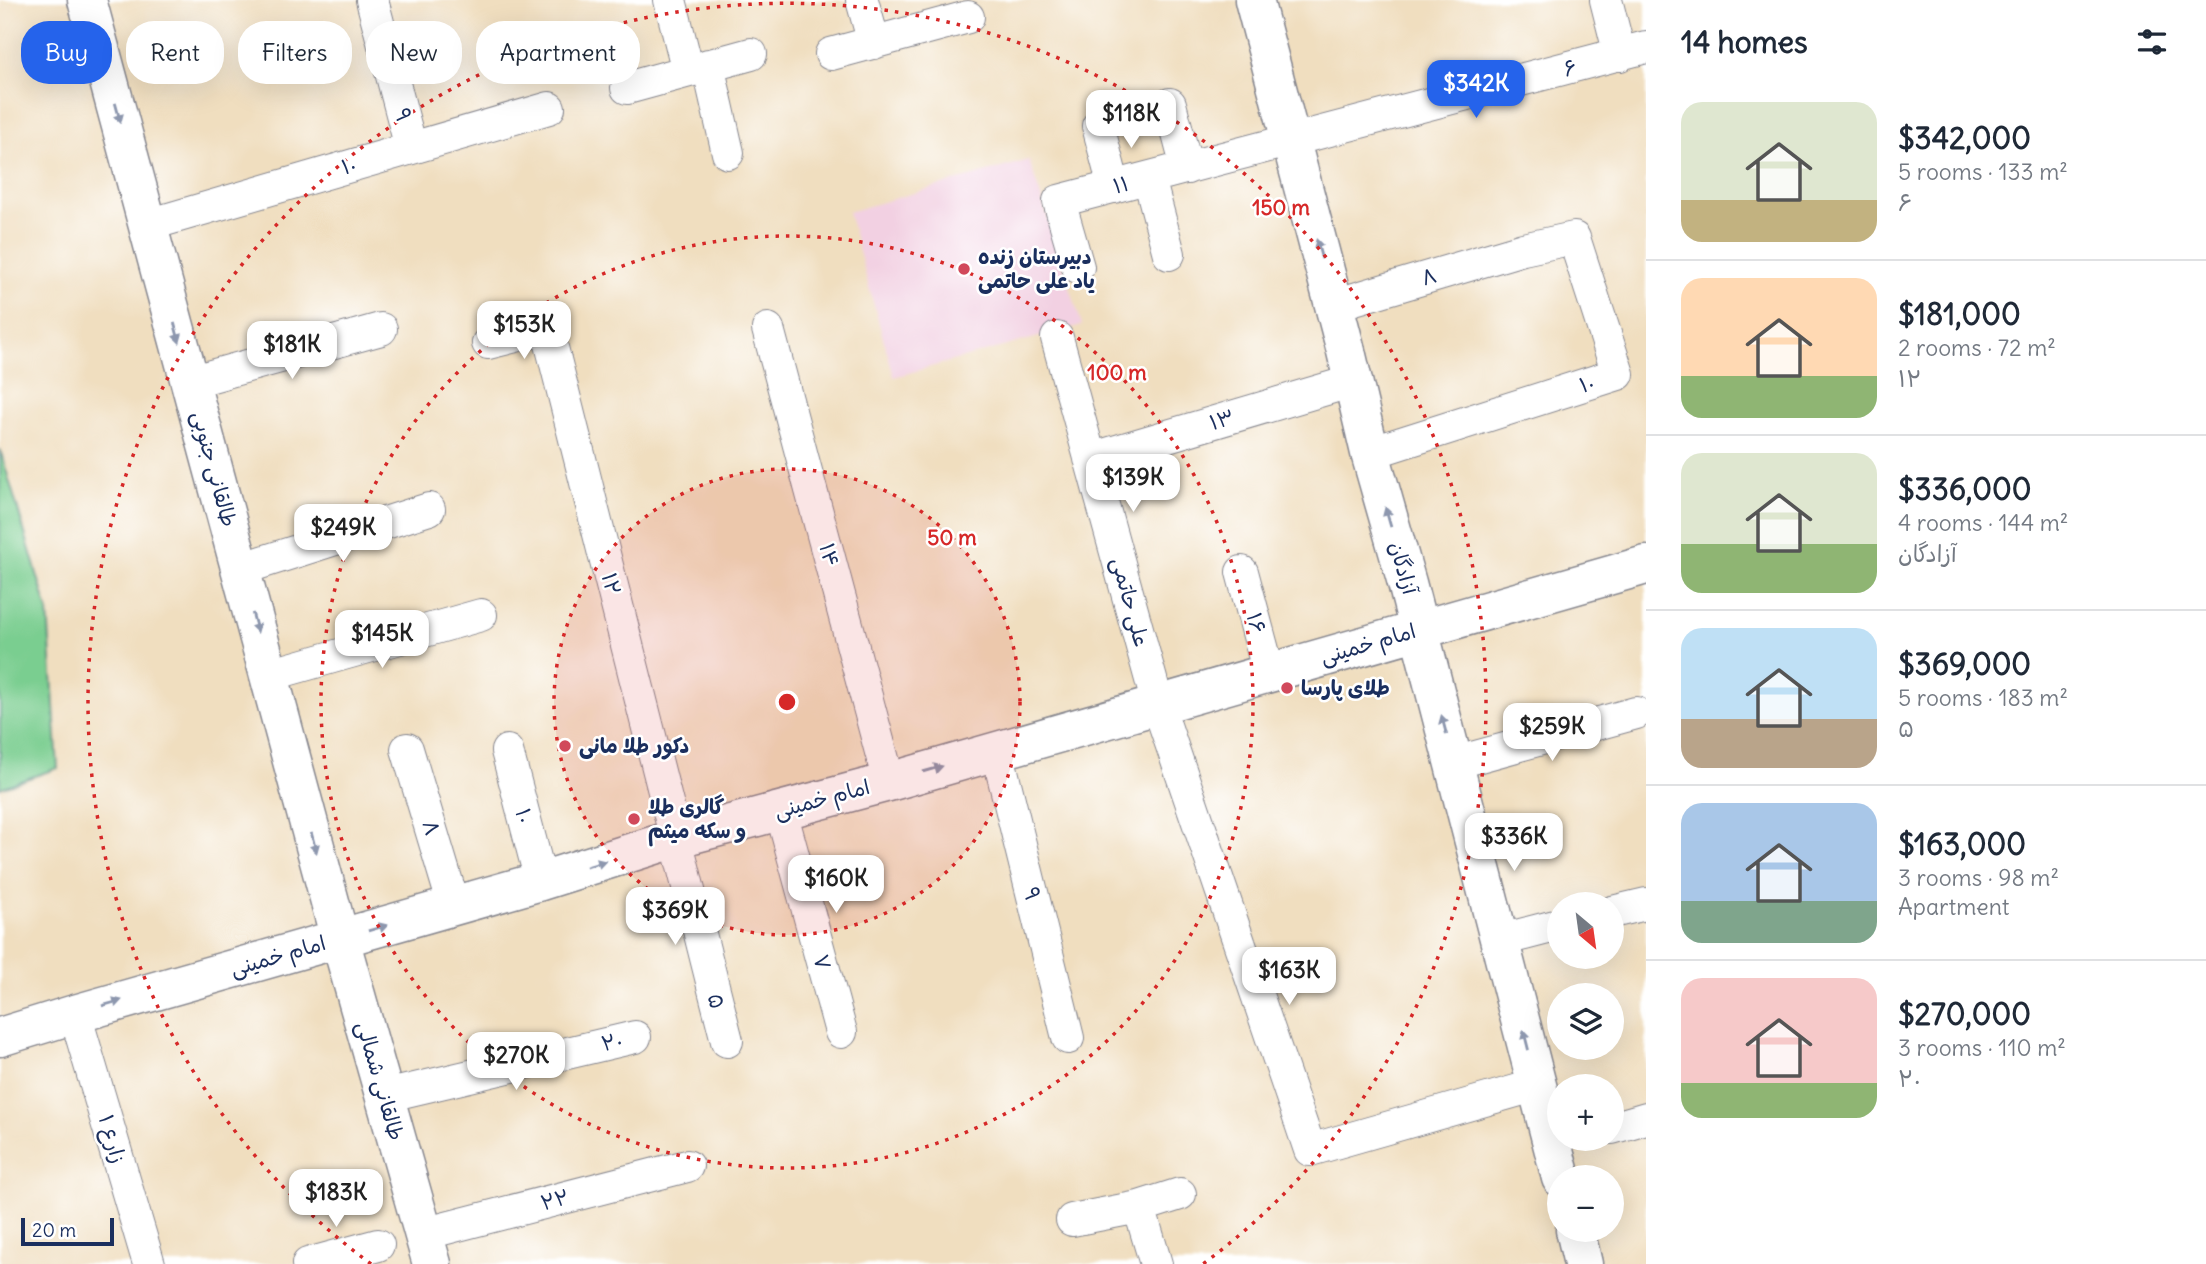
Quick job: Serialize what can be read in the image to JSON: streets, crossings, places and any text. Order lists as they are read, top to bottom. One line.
{"streets":{"main road":["طالقانی جنوبی","آزادگان","امام خمینی","طالقانی شمالی"],"street":["۶","۹","۱۰","۱۱","۸","۱۳","۱۴","۱۲","علی حاتمی","۱۶","۷","۵","۲۰","زارع ۱","۲۲"]},"crossings":[["۶","۱۱"],["۶","آزادگان"],["۹","۱۰"],["۹","امام خمینی"],["۱۰","۸"],["۱۰","طالقانی جنوبی"],["۱۰","آزادگان"],["۱۰","امام خمینی"],["۱۱","آزادگان"],["۸","آزادگان"],["۸","امام خمینی"],["۱۳","آزادگان"],["۱۳","علی حاتمی"],["طالقانی جنوبی","امام خمینی"],["طالقانی جنوبی","طالقانی شمالی"],["۱۴","امام خمینی"],["آزادگان","علی حاتمی"],["آزادگان","امام خمینی"],["۱۲","امام خمینی"],["۱۲","۵"],["علی حاتمی","امام خمینی"],["۱۶","امام خمینی"],["امام خمینی","۷"],["امام خمینی","۵"],["امام خمینی","طالقانی شمالی"],["امام خمینی","زارع ۱"],["۲۰","طالقانی شمالی"],["طالقانی شمالی","۲۲"]],"one_way":["طالقانی جنوبی","آزادگان","امام خمینی"],"places":["دبیرستان زنده یاد علی حاتمی","طلای پارسا","دکور طلا مانی","گالری طلا و سکه میثم"],"scale_bar":"20 m","north":"bottom right","page":{"heading":"14 homes","chip":["Buy","Rent","Filters","New","Apartment"],"price":["$342K","$118K","$153K","$181K","$139K","$249K","$145K","$259K","$336K","$160K","$369K","$163K","$270K","$183K"],"list":[{"name":"$342,000","note":"5 rooms · 133 m² · ۶"},{"name":"$181,000","note":"2 rooms · 72 m² · ۱۲"},{"name":"$336,000","note":"4 rooms · 144 m² · آزادگان"},{"name":"$369,000","note":"5 rooms · 183 m² · ۵"},{"name":"$163,000","note":"3 rooms · 98 m² · Apartment"},{"name":"$270,000","note":"3 rooms · 110 m² · ۲۰"}],"map_buttons":["+","−"],"scale":"20 m"},"rings":["150 m","100 m","50 m"]}
